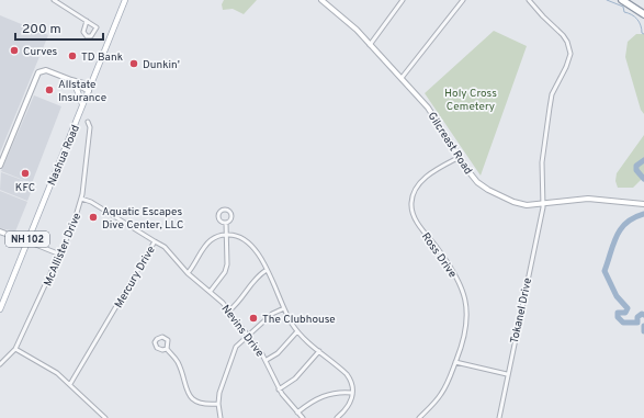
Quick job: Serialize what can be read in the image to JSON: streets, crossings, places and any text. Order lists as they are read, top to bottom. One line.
{"streets":{"main road":["Nashua Road","NH 102"],"street":["Gilcreast Road","McAllister Drive","Ross Drive","Mercury Drive","Tokanel Drive","Nevins Drive"]},"crossings":[["Gilcreast Road","Ross Drive"],["Gilcreast Road","Tokanel Drive"],["McAllister Drive","Mercury Drive"],["Mercury Drive","Nevins Drive"]],"parks":["Holy Cross Cemetery"],"places":["Curves","TD Bank","Dunkin'","Allstate Insurance","KFC","Aquatic Escapes Dive Center, LLC","The Clubhouse"],"scale_bar":"200 m"}
